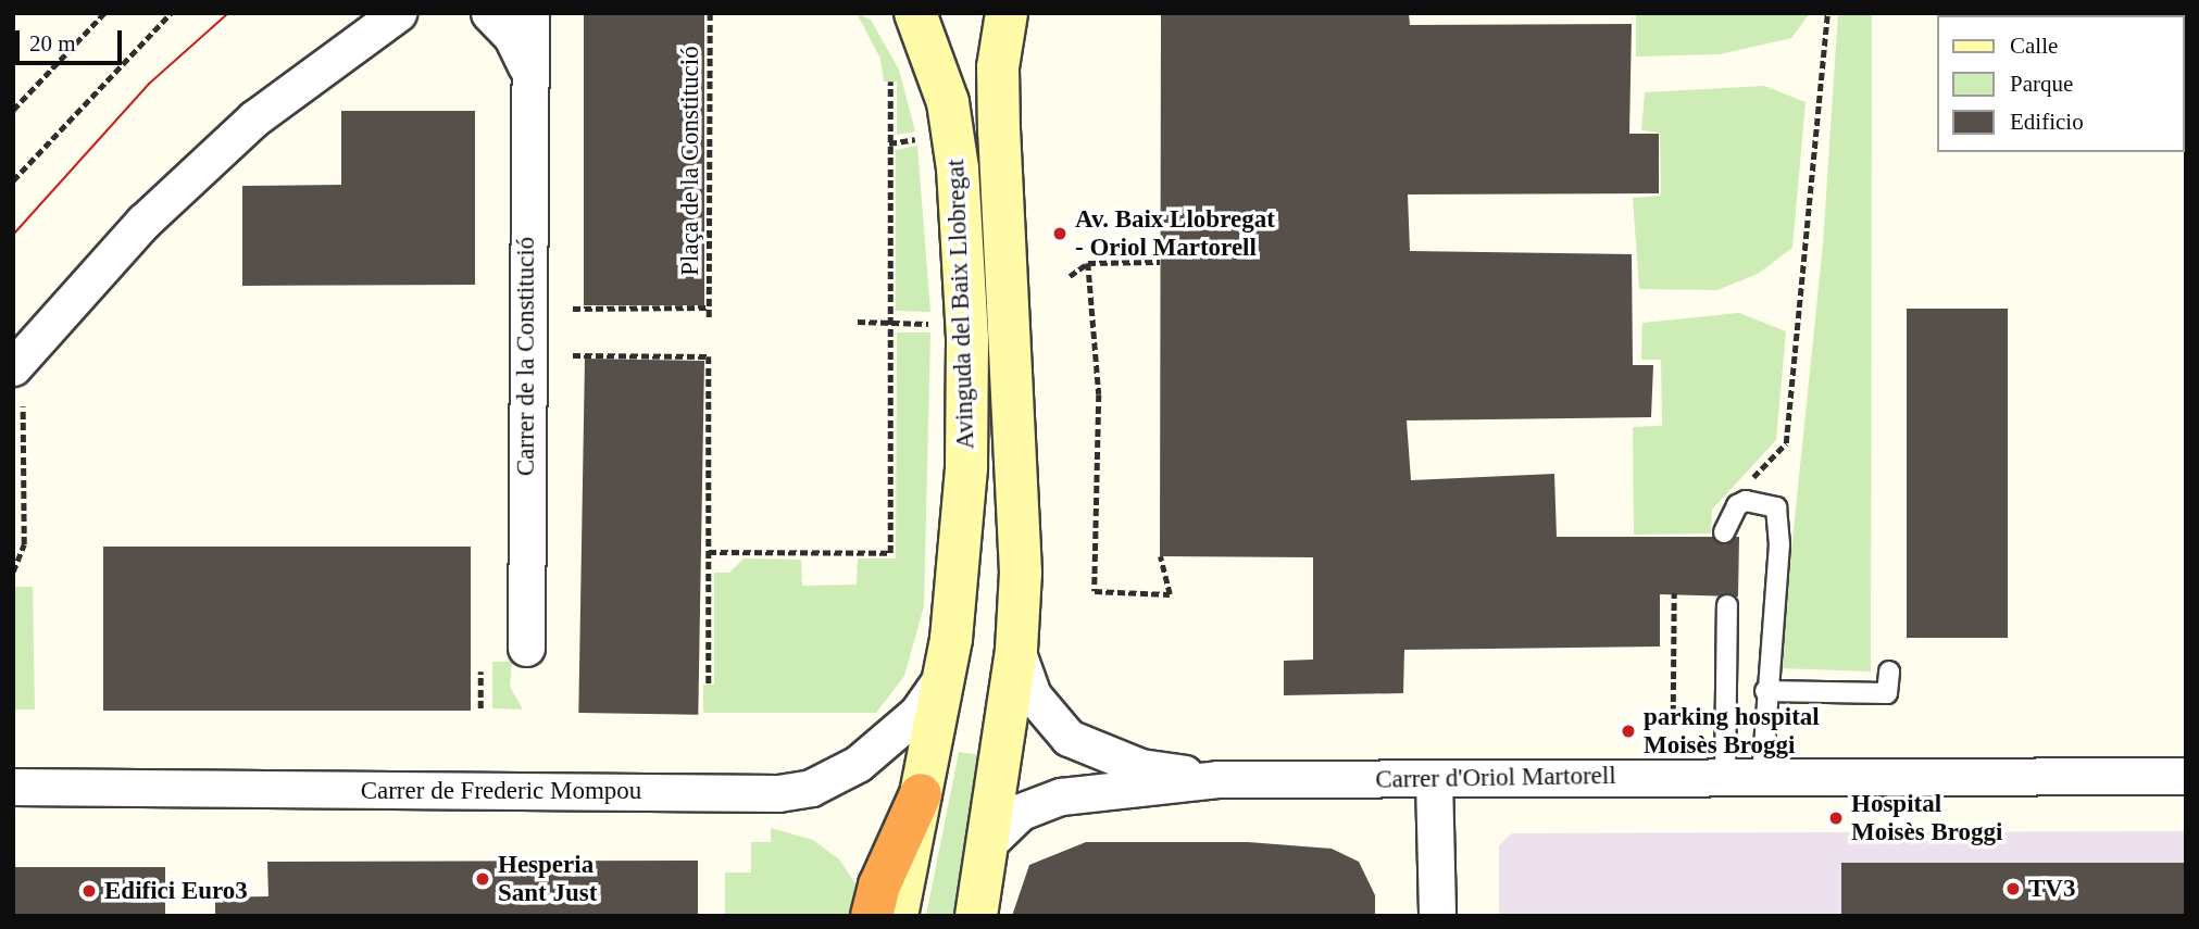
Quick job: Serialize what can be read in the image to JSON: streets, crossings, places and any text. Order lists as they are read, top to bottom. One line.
{"streets":{"street":["Avinguda del Baix Llobregat","Carrer de la Constitució","Carrer d'Oriol Martorell","Carrer de Frederic Mompou"],"path":["Plaça de la Constitució"]},"crossings":[["Avinguda del Baix Llobregat","Carrer d'Oriol Martorell"],["Avinguda del Baix Llobregat","Carrer de Frederic Mompou"]],"places":["Av. Baix Llobregat - Oriol Martorell","parking hospital Moisès Broggi","Hospital Moisès Broggi","Hesperia Sant Just","TV3","Edifici Euro3"],"legend":["Calle","Parque","Edificio"],"scale_bar":"20 m"}
